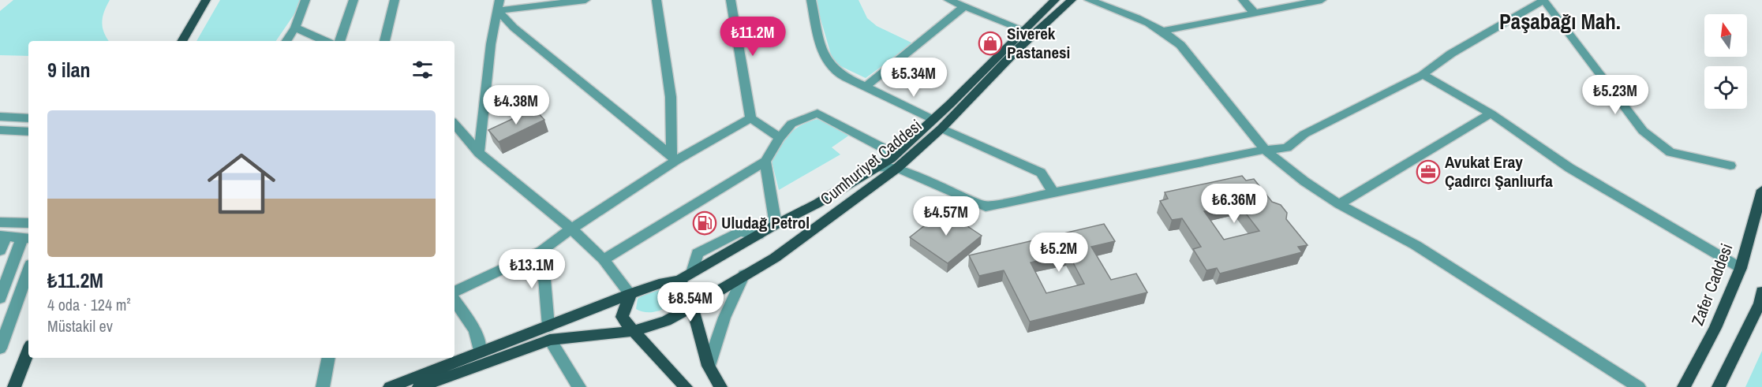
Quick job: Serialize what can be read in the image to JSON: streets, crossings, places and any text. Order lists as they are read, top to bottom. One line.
{"streets":{"main road":["Cumhuriyet Caddesi","Zafer Caddesi"]},"districts":["Paşabağı Mah."],"places":{"shop":["Siverek Pastanesi"],"office":["Avukat Eray Çadırcı Şanlıurfa"],"fuel station":["Uludağ Petrol"]},"north":"top","page":{"price":["₺11.2M","₺5.34M","₺5.23M","₺4.38M","₺6.36M","₺4.57M","₺5.2M","₺13.1M","₺8.54M"],"heading":"9 ilan","list":[{"name":"₺11.2M","note":"4 oda · 124 m² · Müstakil ev"}]}}
